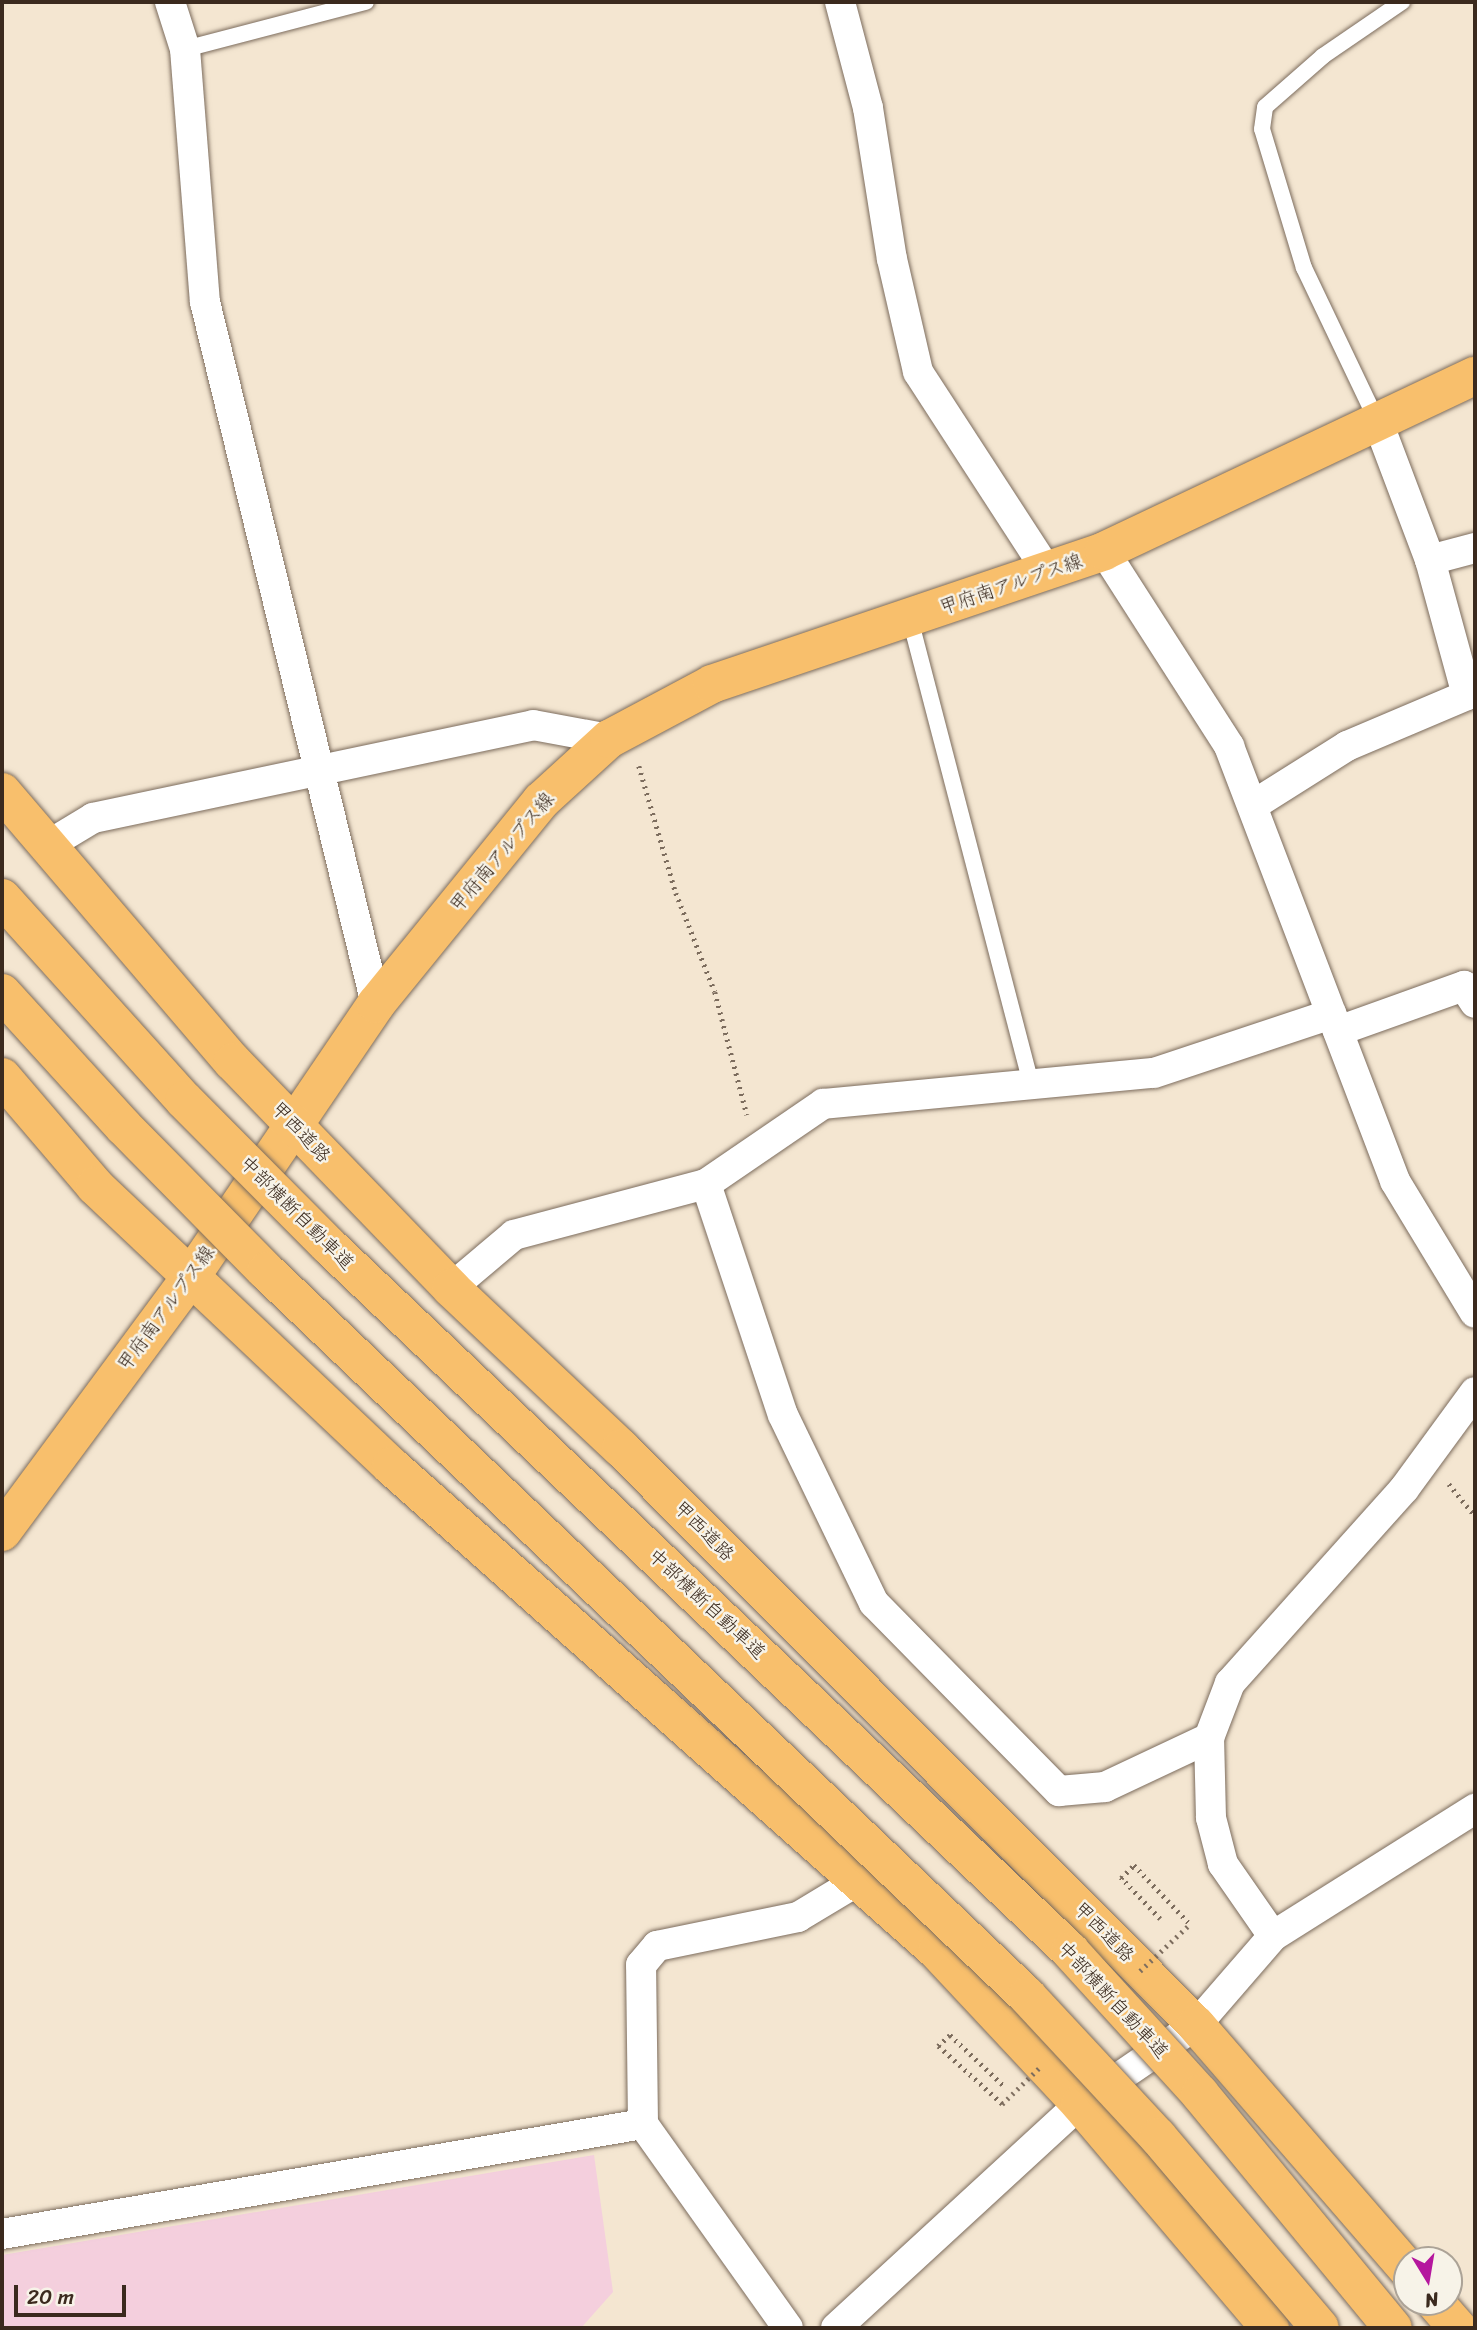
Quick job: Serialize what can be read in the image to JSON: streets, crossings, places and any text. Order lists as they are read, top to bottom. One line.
{"streets":{"main road":["甲府南アルプス線","甲西道路","中部横断自動車道"]},"crossings":[["甲府南アルプス線","甲西道路"]],"scale_bar":"20 m","north":"bottom"}
